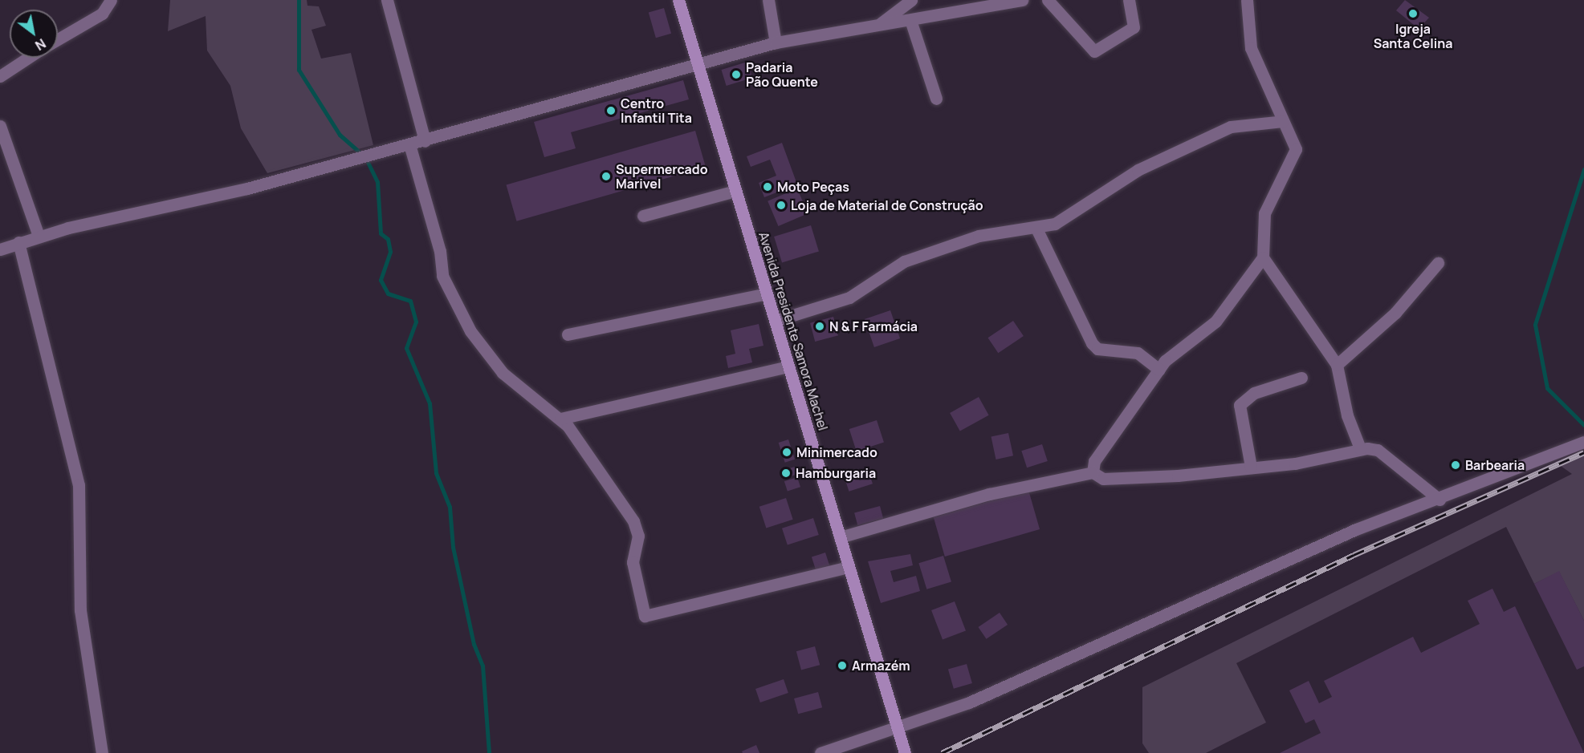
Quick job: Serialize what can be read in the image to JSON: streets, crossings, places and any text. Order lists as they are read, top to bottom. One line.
{"streets":{"main road":["Avenida Presidente Samora Machel"]},"places":["Igreja Santa Celina","Padaria Pão Quente","Centro Infantil Tita","Supermercado Marivel","Moto Peças","Loja de Material de Construção","N & F Farmácia","Minimercado","Barbearia","Hamburgaria","Armazém"],"north":"bottom right"}
